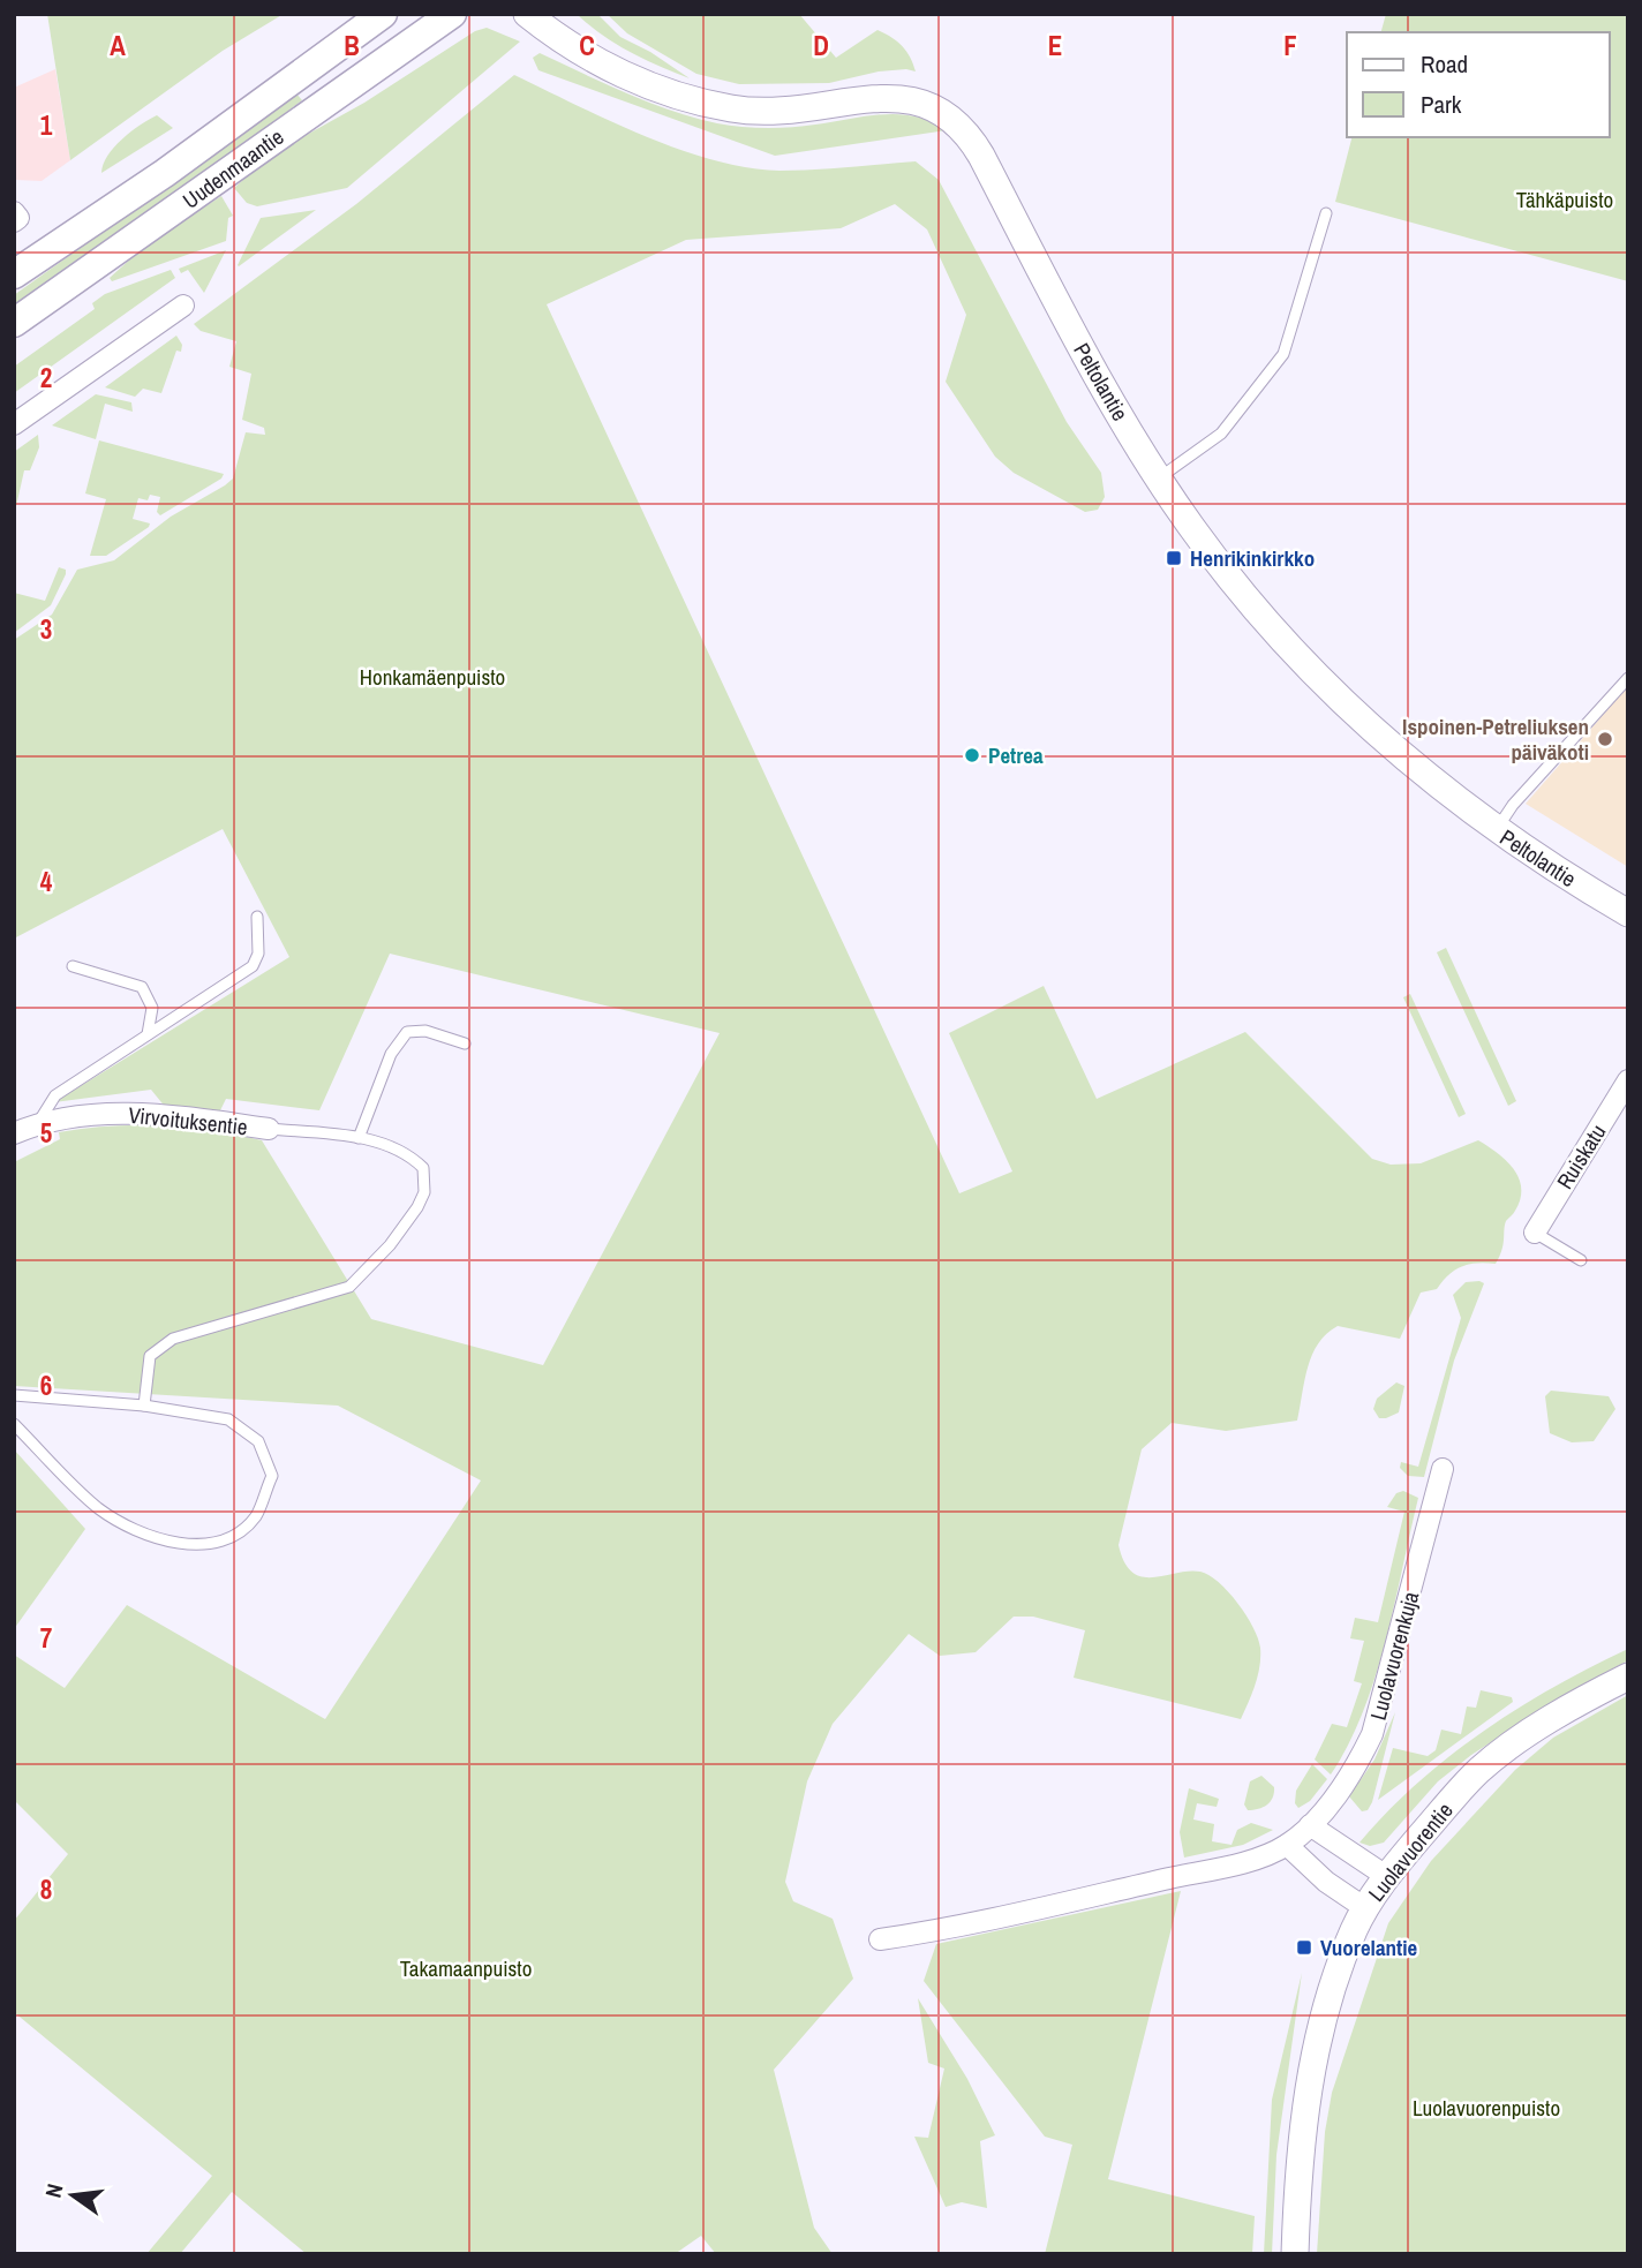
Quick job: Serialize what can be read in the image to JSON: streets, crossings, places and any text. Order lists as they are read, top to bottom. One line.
{"streets":{"main road":["Uudenmaantie"],"street":["Peltolantie","Virvoituksentie","Ruiskatu","Luolavuorenkuja","Luolavuorentie"]},"parks":["Tähkäpuisto","Honkamäenpuisto","Takamaanpuisto","Luolavuorenpuisto"],"places":{"transit":["Henrikinkirkko","Vuorelantie"],"other":["Ispoinen-Petreliuksen päiväkoti","Petrea"]},"legend":["Road","Park"],"north":"left","grid":{"columns":["A","B","C","D","E","F"],"rows":["1","2","3","4","5","6","7","8"]}}
